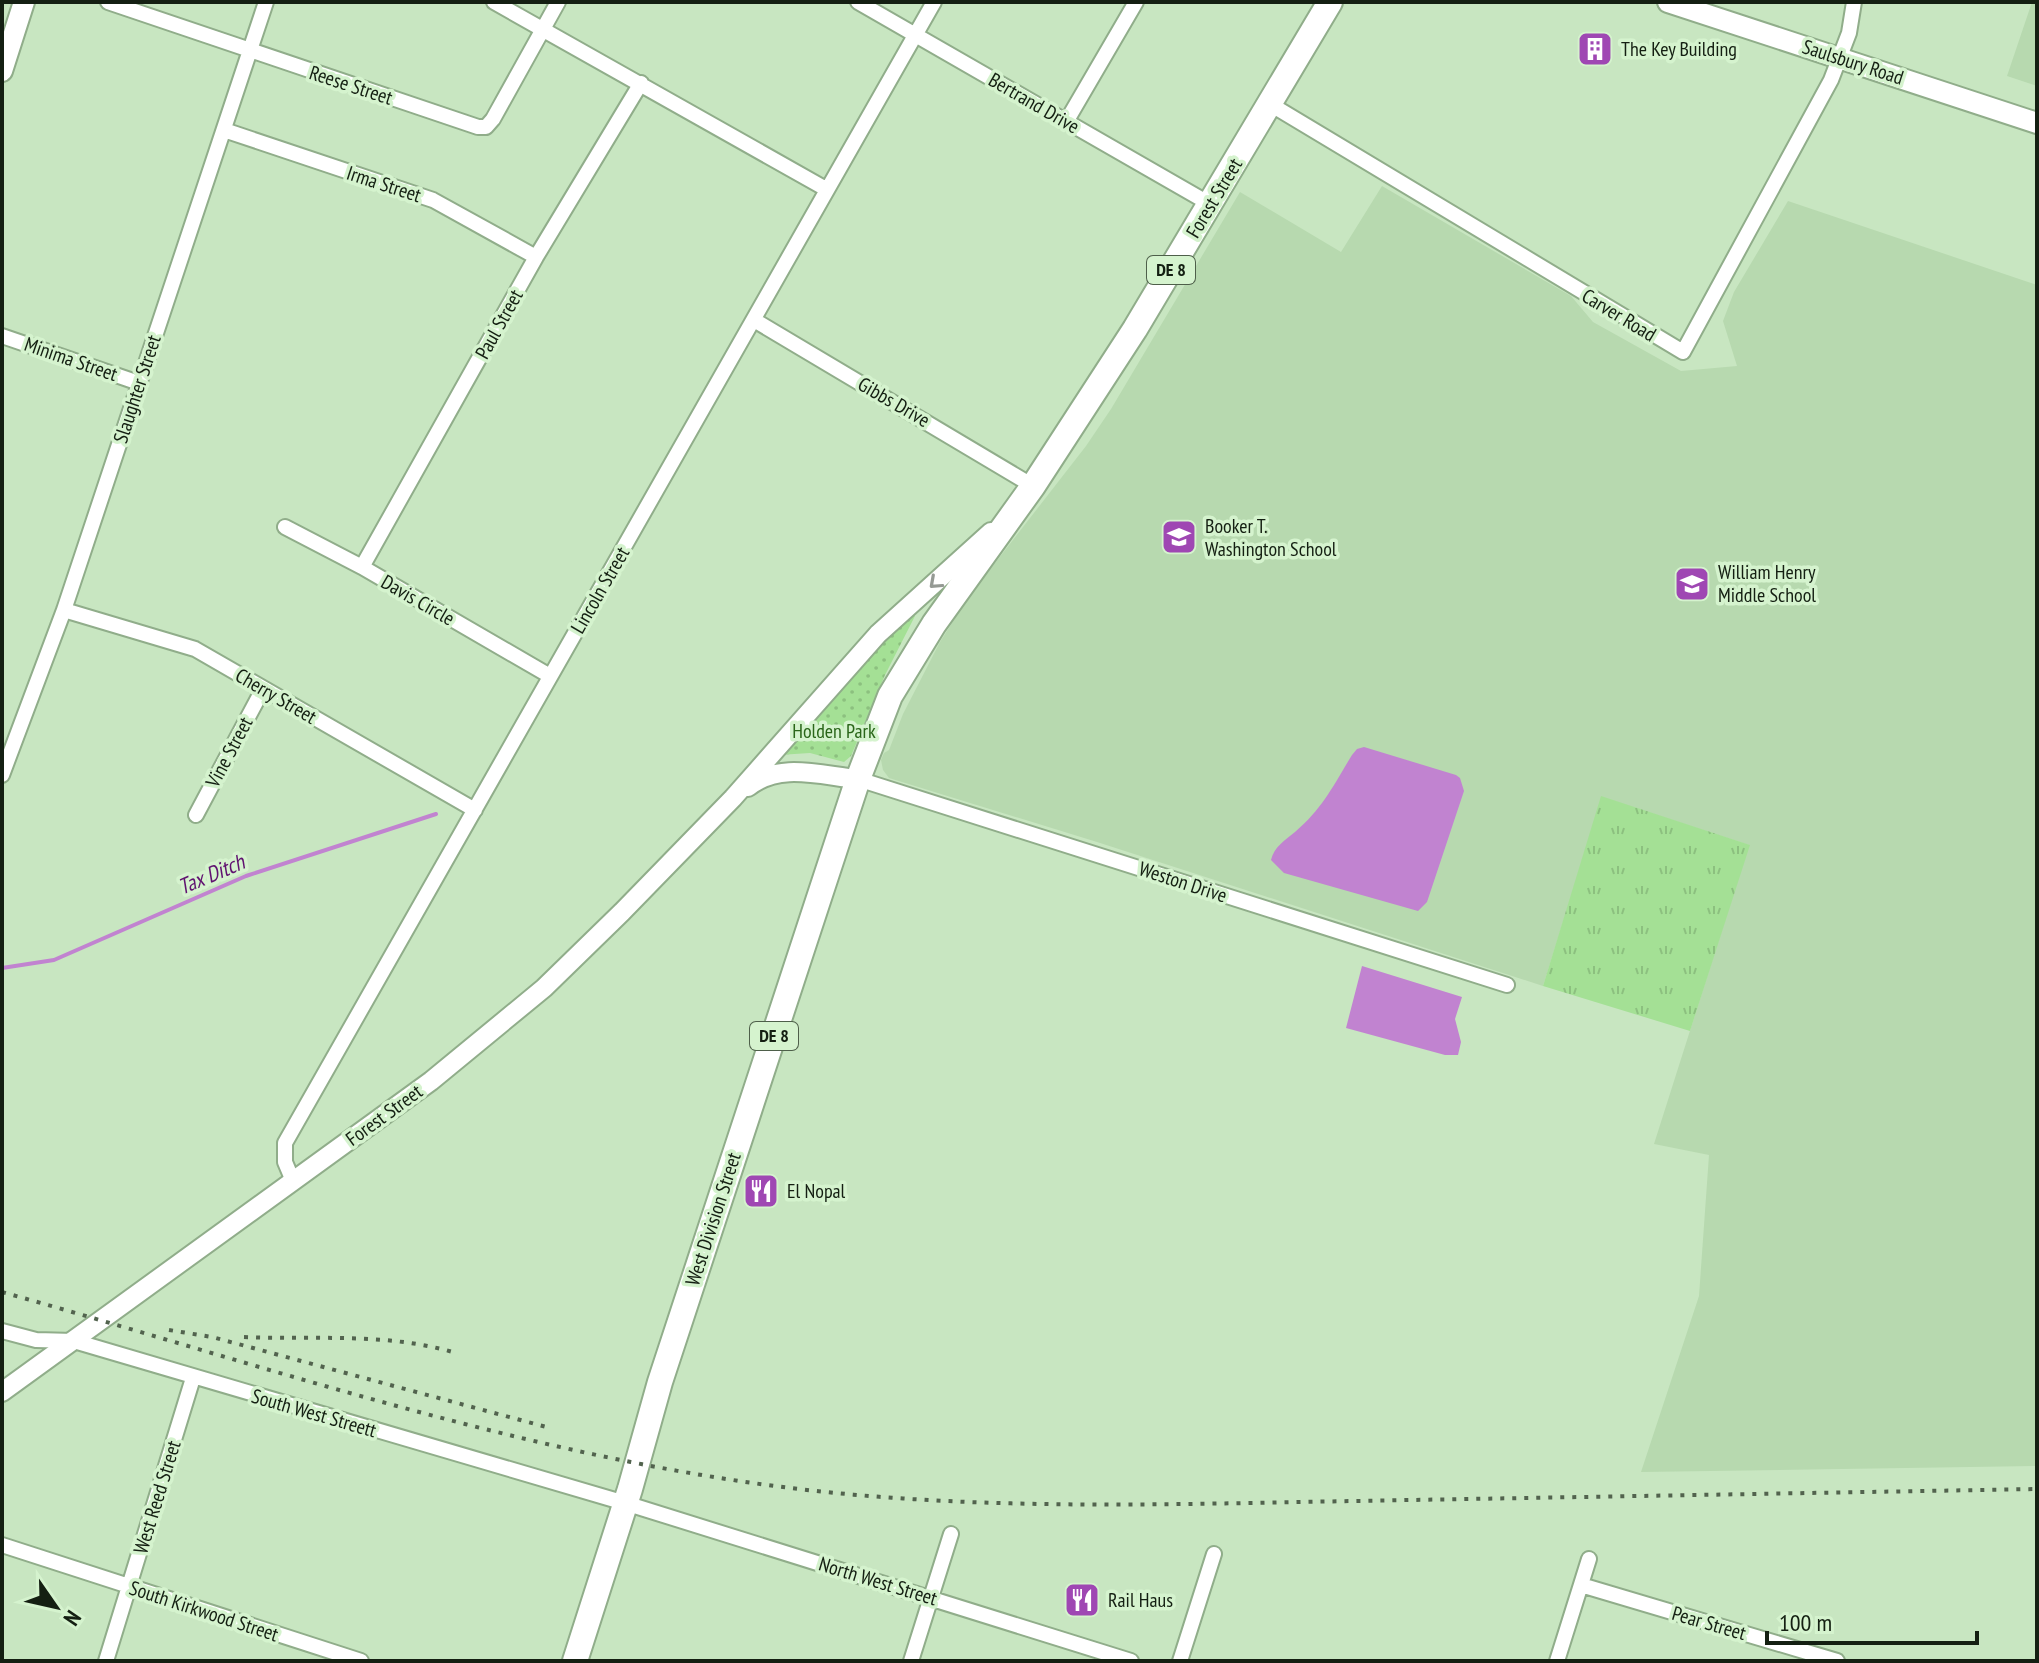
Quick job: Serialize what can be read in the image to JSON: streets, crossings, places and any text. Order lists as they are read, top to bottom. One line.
{"streets":{"highway":["Forest Street","DE 8","West Division Street"],"main road":["Saulsbury Road"],"street":["Reese Street","Bertrand Drive","Irma Street","Carver Road","Paul Street","Minima Street","Slaughter Street","Gibbs Drive","Lincoln Street","Davis Circle","Cherry Street","Vine Street","Weston Drive","South West Streett","West Reed Street","North West Street","South Kirkwood Street","Pear Street"]},"crossings":[["Saulsbury Road","Carver Road"],["Reese Street","Slaughter Street"],["Bertrand Drive","Forest Street"],["Bertrand Drive","Lincoln Street"],["Irma Street","Paul Street"],["Irma Street","Slaughter Street"],["Forest Street","Carver Road"],["Forest Street","Gibbs Drive"],["Forest Street","Lincoln Street"],["Forest Street","Weston Drive"],["Forest Street","West Division Street"],["Forest Street","South West Streett"],["Paul Street","Davis Circle"],["Minima Street","Slaughter Street"],["Slaughter Street","Cherry Street"],["Gibbs Drive","Lincoln Street"],["Lincoln Street","Davis Circle"],["Lincoln Street","Cherry Street"],["Cherry Street","Vine Street"],["Weston Drive","West Division Street"],["West Division Street","South West Streett"],["West Division Street","North West Street"],["South West Streett","West Reed Street"],["South West Streett","North West Street"],["West Reed Street","South Kirkwood Street"]],"water":["Tax Ditch"],"parks":["Holden Park"],"places":{"building":["The Key Building"],"school or university":["Booker T. Washington School","William Henry Middle School"],"restaurant":["El Nopal","Rail Haus"]},"scale_bar":"100 m","north":"bottom right"}
